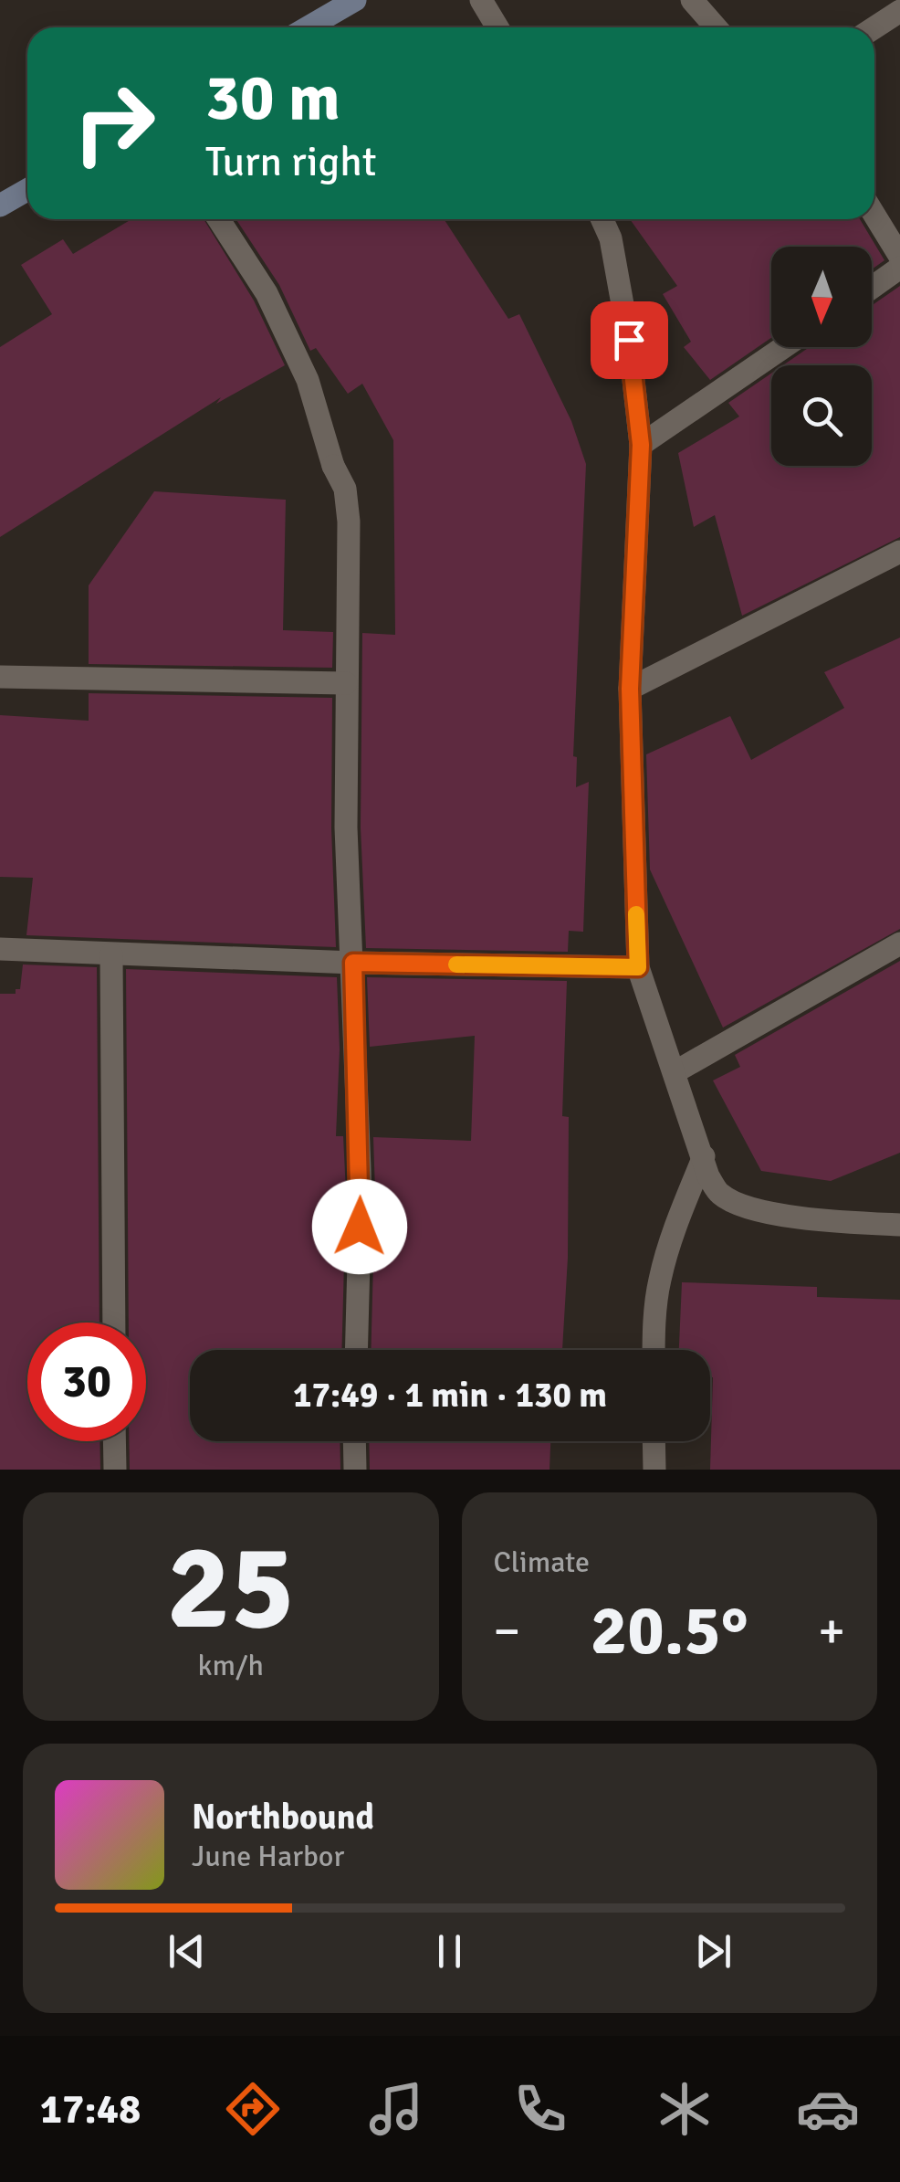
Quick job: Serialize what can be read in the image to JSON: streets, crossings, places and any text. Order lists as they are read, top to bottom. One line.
{"north":"bottom","page":{"turn":["30 m","Turn right"],"limit":"30","trip":"17:49 · 1 min · 130 m","tile":[["25","km/h"],"Climate"],"heat":["−","20.5°","+"],"song":["Northbound","June Harbor"],"tabs":"17:48"}}
